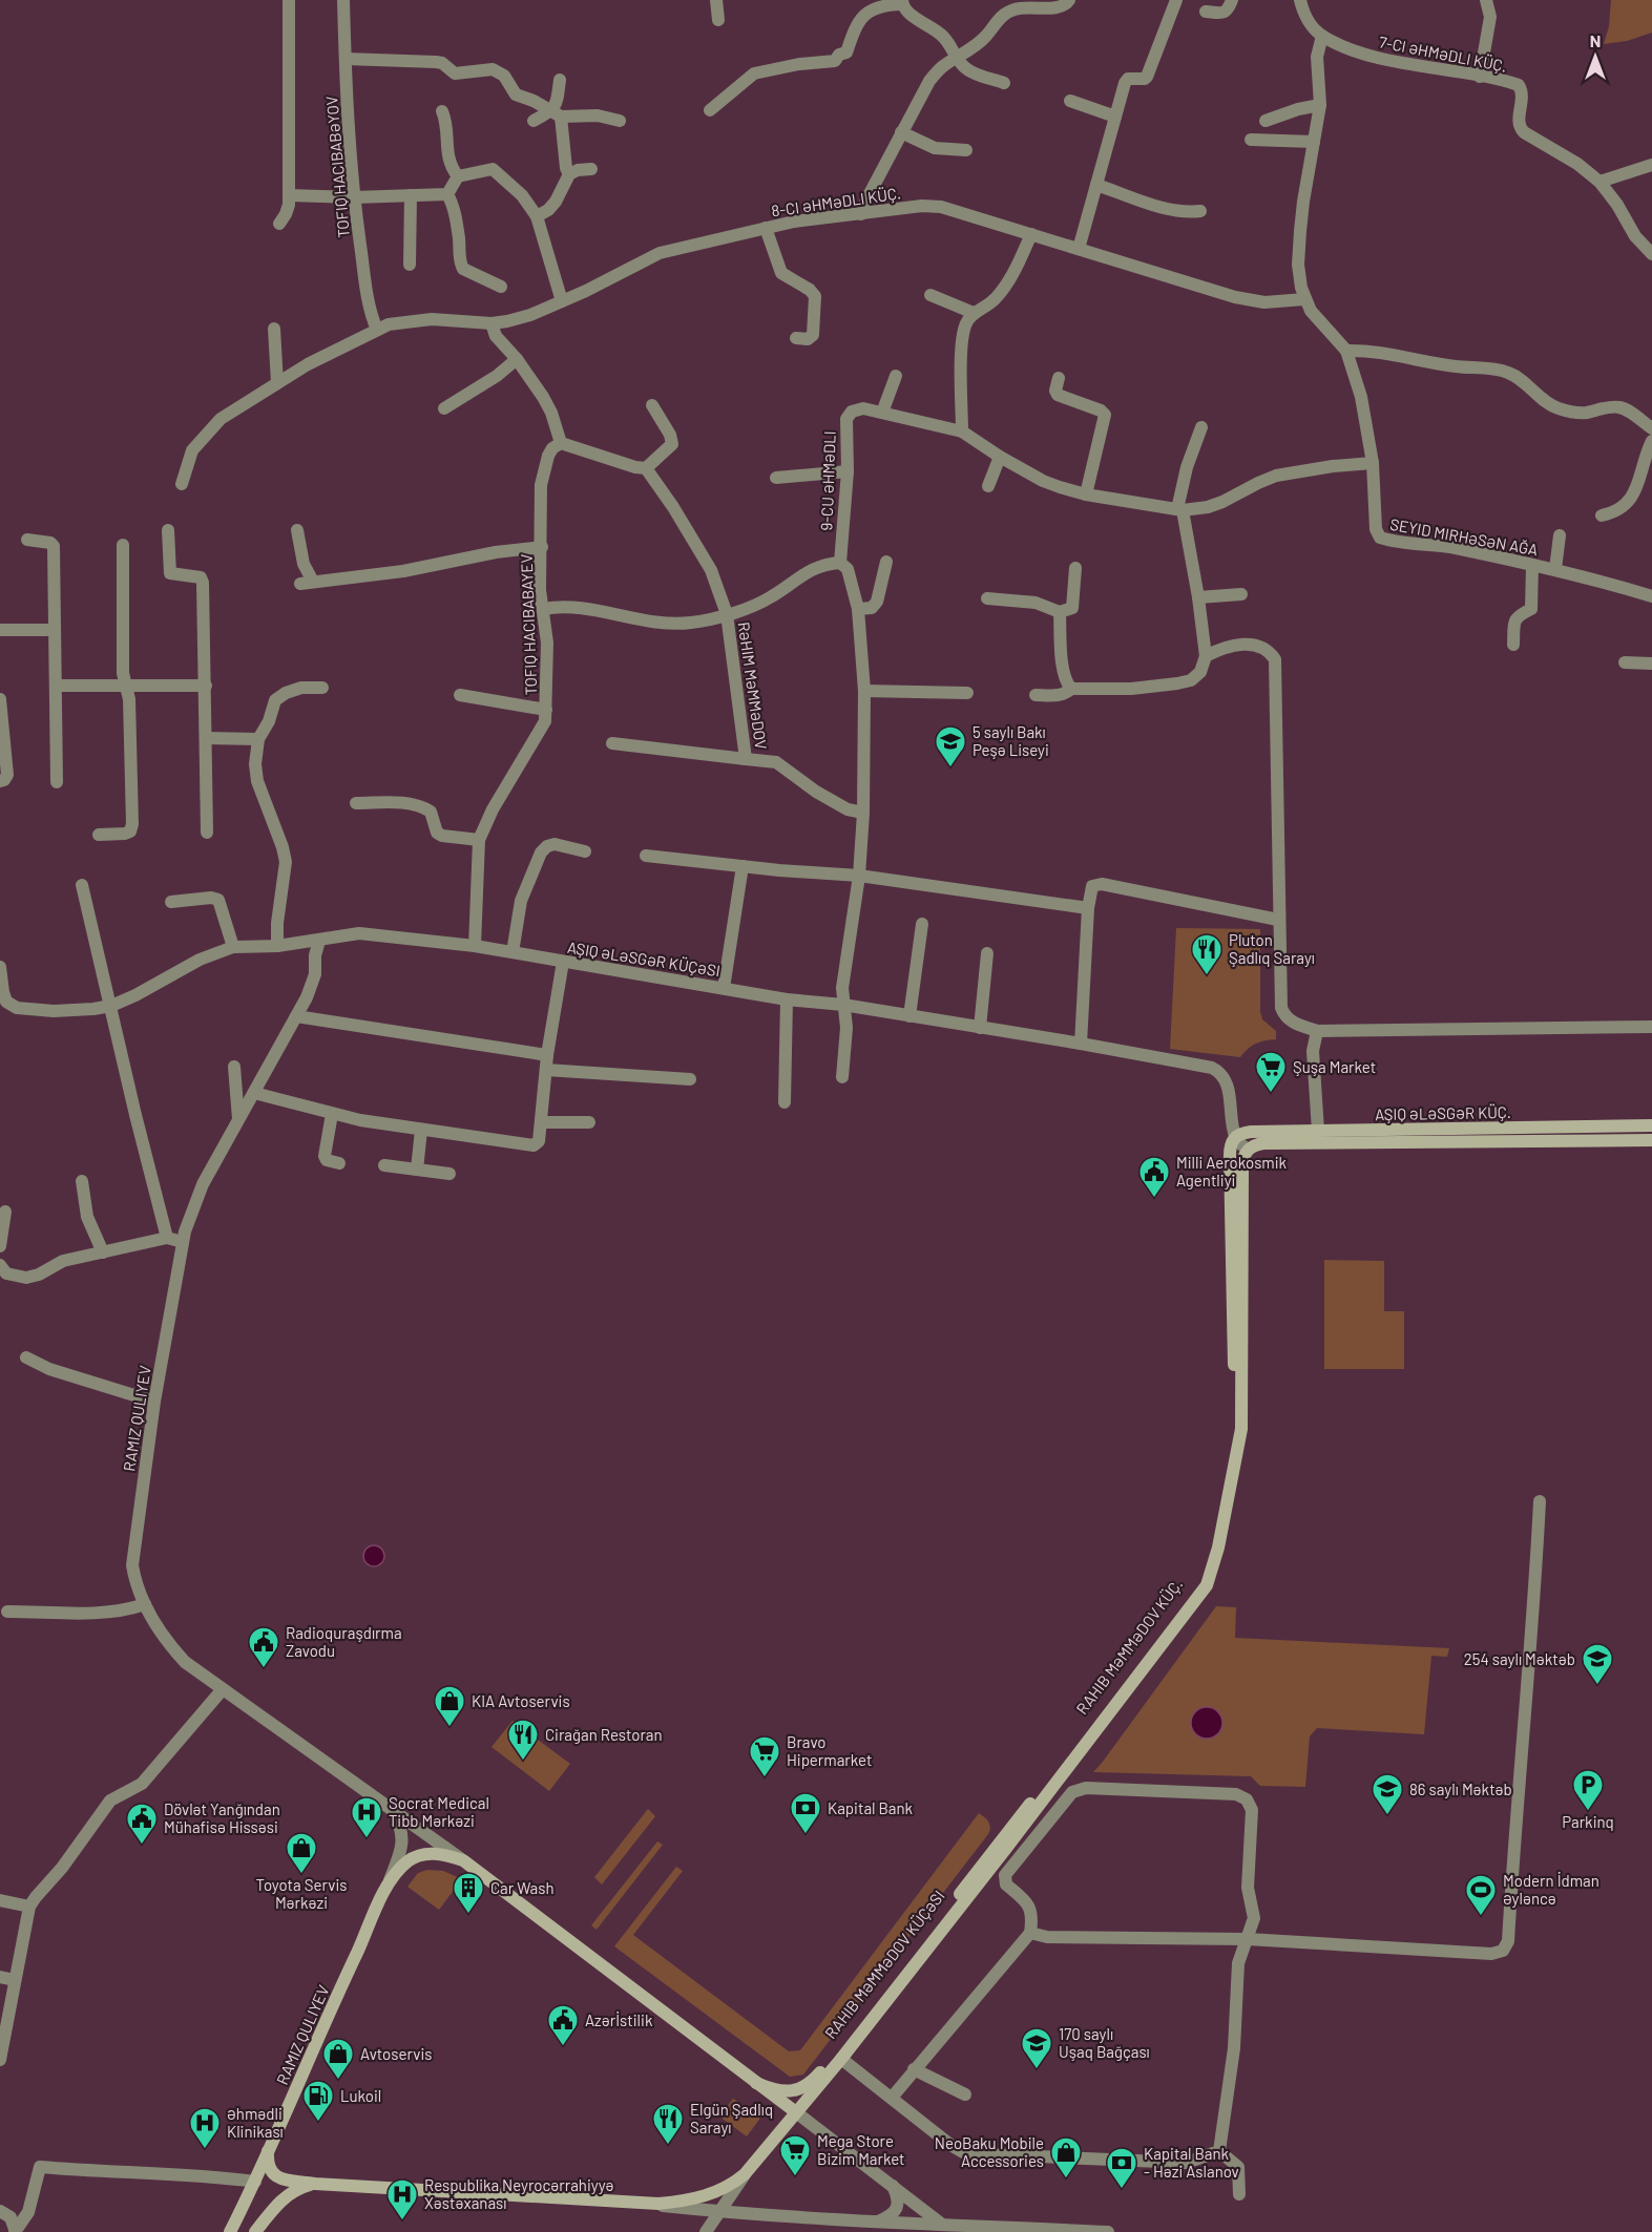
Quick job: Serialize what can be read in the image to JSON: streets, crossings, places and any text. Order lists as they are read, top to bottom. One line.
{"streets":{"main road":["RAMIZ QULIYEV","RAHIB MƏMMƏDOV KÜÇ.","RAHIB MƏMMƏDOV KÜÇƏSI"],"street":["7-CI ƏHMƏDLI KÜÇ.","8-CI ƏHMƏDLI KÜÇ.","9-CU ƏHMƏDLI","SEYID MIRHƏSƏN AĞA","RƏHIM MƏMMƏDOV"]},"crossings":[["7-CI ƏHMƏDLI KÜÇ.","SEYID MIRHƏSƏN AĞA"],["8-CI ƏHMƏDLI KÜÇ.","SEYID MIRHƏSƏN AĞA"],["9-CU ƏHMƏDLI","SEYID MIRHƏSƏN AĞA"],["RAHIB MƏMMƏDOV KÜÇ.","RAHIB MƏMMƏDOV KÜÇƏSI"]],"places":{"school or university":["5 saylı Bakı Peşə Liseyi","254 saylı Məktəb","86 saylı Məktəb","170 saylı Uşaq Bağçası"],"restaurant":["Pluton Şadlıq Sarayı","Cirağan Restoran","Elgün Şadlıq Sarayı"],"supermarket":["Şuşa Market","Bravo Hipermarket","Mega Store Bizim Market"],"public building":["Milli Aerokosmik Agentliyi","Radioquraşdırma Zavodu","Dövlət Yanğından Mühafisə Hissəsi","Azərİstilik"],"shop":["KIA Avtoservis","Toyota Servis Mərkəzi","Avtoservis","NeoBaku Mobile Accessories"],"parking":["Parkinq"],"bank":["Kapital Bank","Kapital Bank - Həzi Aslanov"],"hospital":["Socrat Medical Tibb Mərkəzi","Əhmədli Klinikası","Respublika Neyrocərrahiyyə Xəstəxanası"],"building":["Car Wash"],"sports":["Modern İdman Əyləncə"],"fuel station":["Lukoil"]},"north":"top"}
